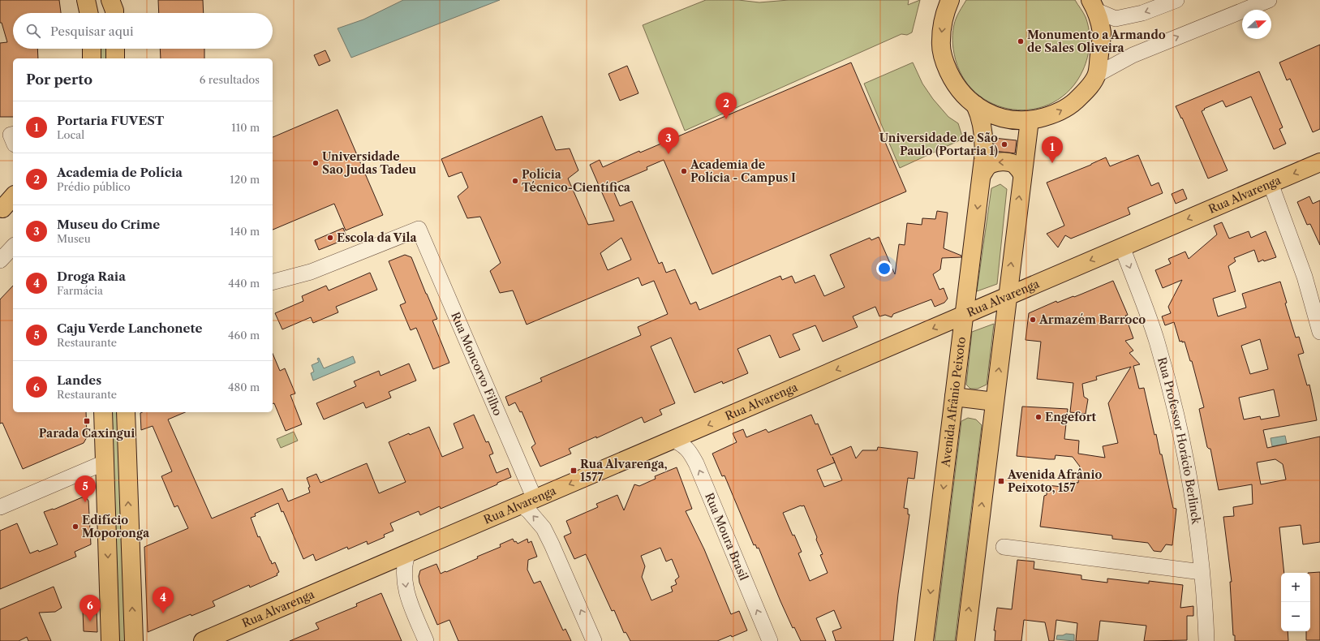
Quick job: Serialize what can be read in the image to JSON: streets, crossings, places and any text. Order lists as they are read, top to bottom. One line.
{"streets":{"main road":["Rua Alvarenga","Avenida Afrânio Peixoto"],"street":["Rua Moncorvo Filho","Rua Professor Horácio Berlinck","Rua Moura Brasil"]},"crossings":[["Rua Alvarenga","Rua Moncorvo Filho"],["Rua Alvarenga","Avenida Afrânio Peixoto"],["Rua Alvarenga","Rua Professor Horácio Berlinck"],["Rua Alvarenga","Rua Moura Brasil"]],"one_way":["Rua Alvarenga","Rua Professor Horácio Berlinck","Rua Moura Brasil"],"places":{"other":["Monumento a Armando de Sales Oliveira","Universidade de São Paulo (Portaria 1)","Universidade Sao Judas Tadeu","Academia de Polícia - Campus I","Polícia Técnico-Científica","Escola da Vila","Armazém Barroco","Engefort","Edifício Moporonga"],"transit":["Parada Caxingui","Rua Alvarenga, 1577","Avenida Afrânio Peixoto, 157"]},"north":"right","page":{"search":"Pesquisar aqui","heading":["Por perto","6 resultados"],"pins":["2","3","1","5","4","6"],"list":[{"mark":"1","name":"Portaria FUVEST","note":"Local","value":"110 m"},{"mark":"2","name":"Academia de Polícia","note":"Prédio público","value":"120 m"},{"mark":"3","name":"Museu do Crime","note":"Museu","value":"140 m"},{"mark":"4","name":"Droga Raia","note":"Farmácia","value":"440 m"},{"mark":"5","name":"Caju Verde Lanchonete","note":"Restaurante","value":"460 m"},{"mark":"6","name":"Landes","note":"Restaurante","value":"480 m"}],"map_buttons":["+","−"]}}
